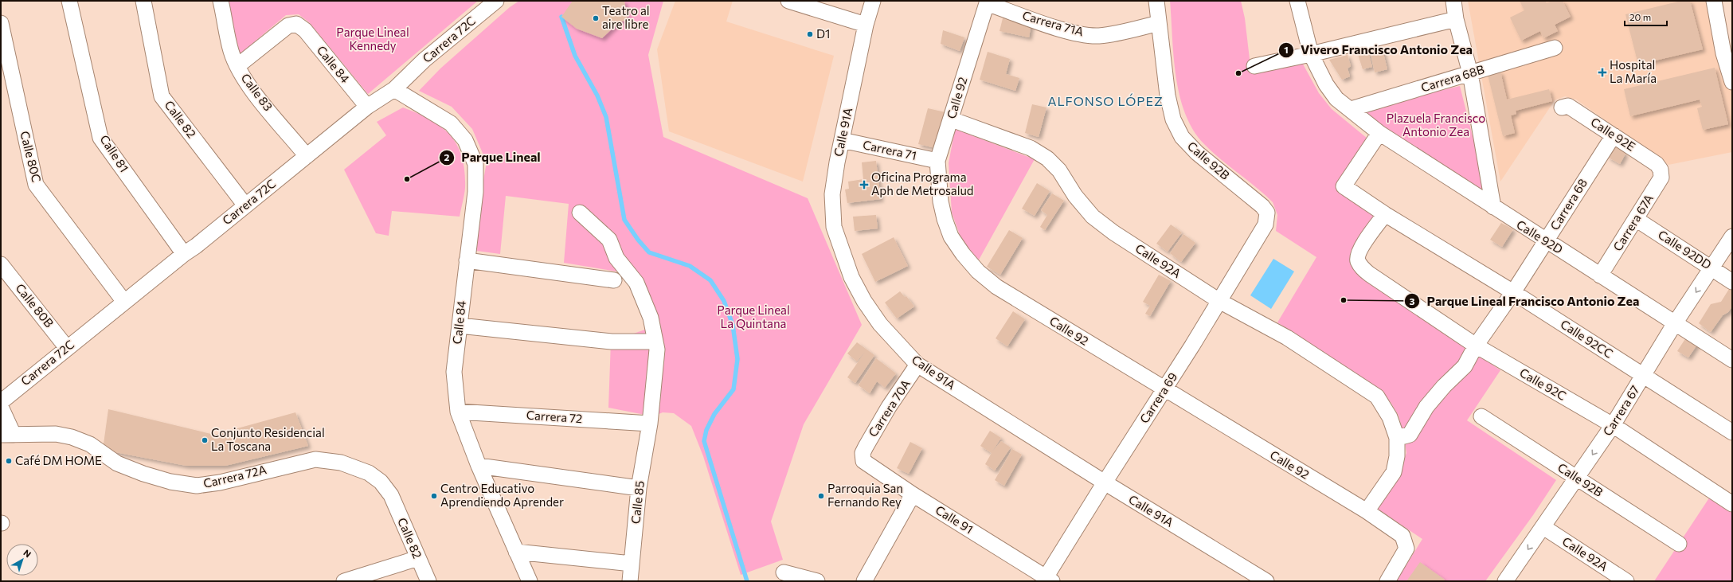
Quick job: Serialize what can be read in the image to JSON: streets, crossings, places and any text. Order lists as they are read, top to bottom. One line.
{"streets":{"street":["Carrera 71A","Carrera 72C","Calle 84","Carrera 68B","Calle 83","Calle 92","Calle 82","Calle 91A","Calle 92E","Carrera 71","Calle 81","Calle 80C","Calle 92B","Carrera 68","Carrera 67A","Calle 92D","Calle 92DD","Calle 92A","Calle 80B","Calle 92CC","Calle 92C","Carrera 69","Carrera 70A","Carrera 67","Carrera 72","Carrera 72A","Calle 85","Calle 91"]},"crossings":[["Carrera 71A","Calle 92"],["Carrera 71A","Calle 92B"],["Carrera 72C","Calle 84"],["Carrera 72C","Calle 83"],["Carrera 72C","Calle 82"],["Carrera 72C","Calle 81"],["Carrera 72C","Calle 80C"],["Carrera 72C","Calle 80B"],["Calle 84","Calle 83"],["Calle 84","Carrera 72"],["Carrera 68B","Calle 92D"],["Calle 92","Carrera 71"],["Calle 92","Calle 92A"],["Calle 92","Carrera 69"],["Calle 82","Carrera 72A"],["Calle 91A","Carrera 71"],["Calle 91A","Carrera 69"],["Calle 91A","Carrera 70A"],["Calle 92E","Carrera 68"],["Calle 92E","Carrera 67A"],["Calle 92B","Carrera 69"],["Calle 92B","Carrera 67"],["Carrera 68","Calle 92D"],["Carrera 68","Calle 92CC"],["Carrera 68","Calle 92C"],["Carrera 67A","Calle 92D"],["Carrera 67A","Calle 92DD"],["Calle 92D","Calle 92CC"],["Calle 92D","Carrera 67"],["Calle 92DD","Carrera 67"],["Calle 92A","Carrera 69"],["Calle 92A","Carrera 67"],["Calle 92CC","Calle 92C"],["Calle 92CC","Carrera 67"],["Calle 92C","Carrera 67"],["Carrera 69","Calle 91"],["Carrera 70A","Calle 91"],["Carrera 72","Calle 85"]],"one_way":["Carrera 67"],"districts":["ALFONSO LÓPEZ"],"parks":["Parque Lineal Kennedy","Plazuela Francisco Antonio Zea","Parque Lineal La Quintana"],"places":{"other":["Teatro al aire libre","D1","Vivero Francisco Antonio Zea","Parque Lineal","Parque Lineal Francisco Antonio Zea","Conjunto Residencial La Toscana","Café DM HOME","Centro Educativo Aprendiendo Aprender","Parroquia San Fernando Rey"],"health":["Hospital La María","Oficina Programa Aph de Metrosalud"]},"scale_bar":"20 m","north":"top right"}
